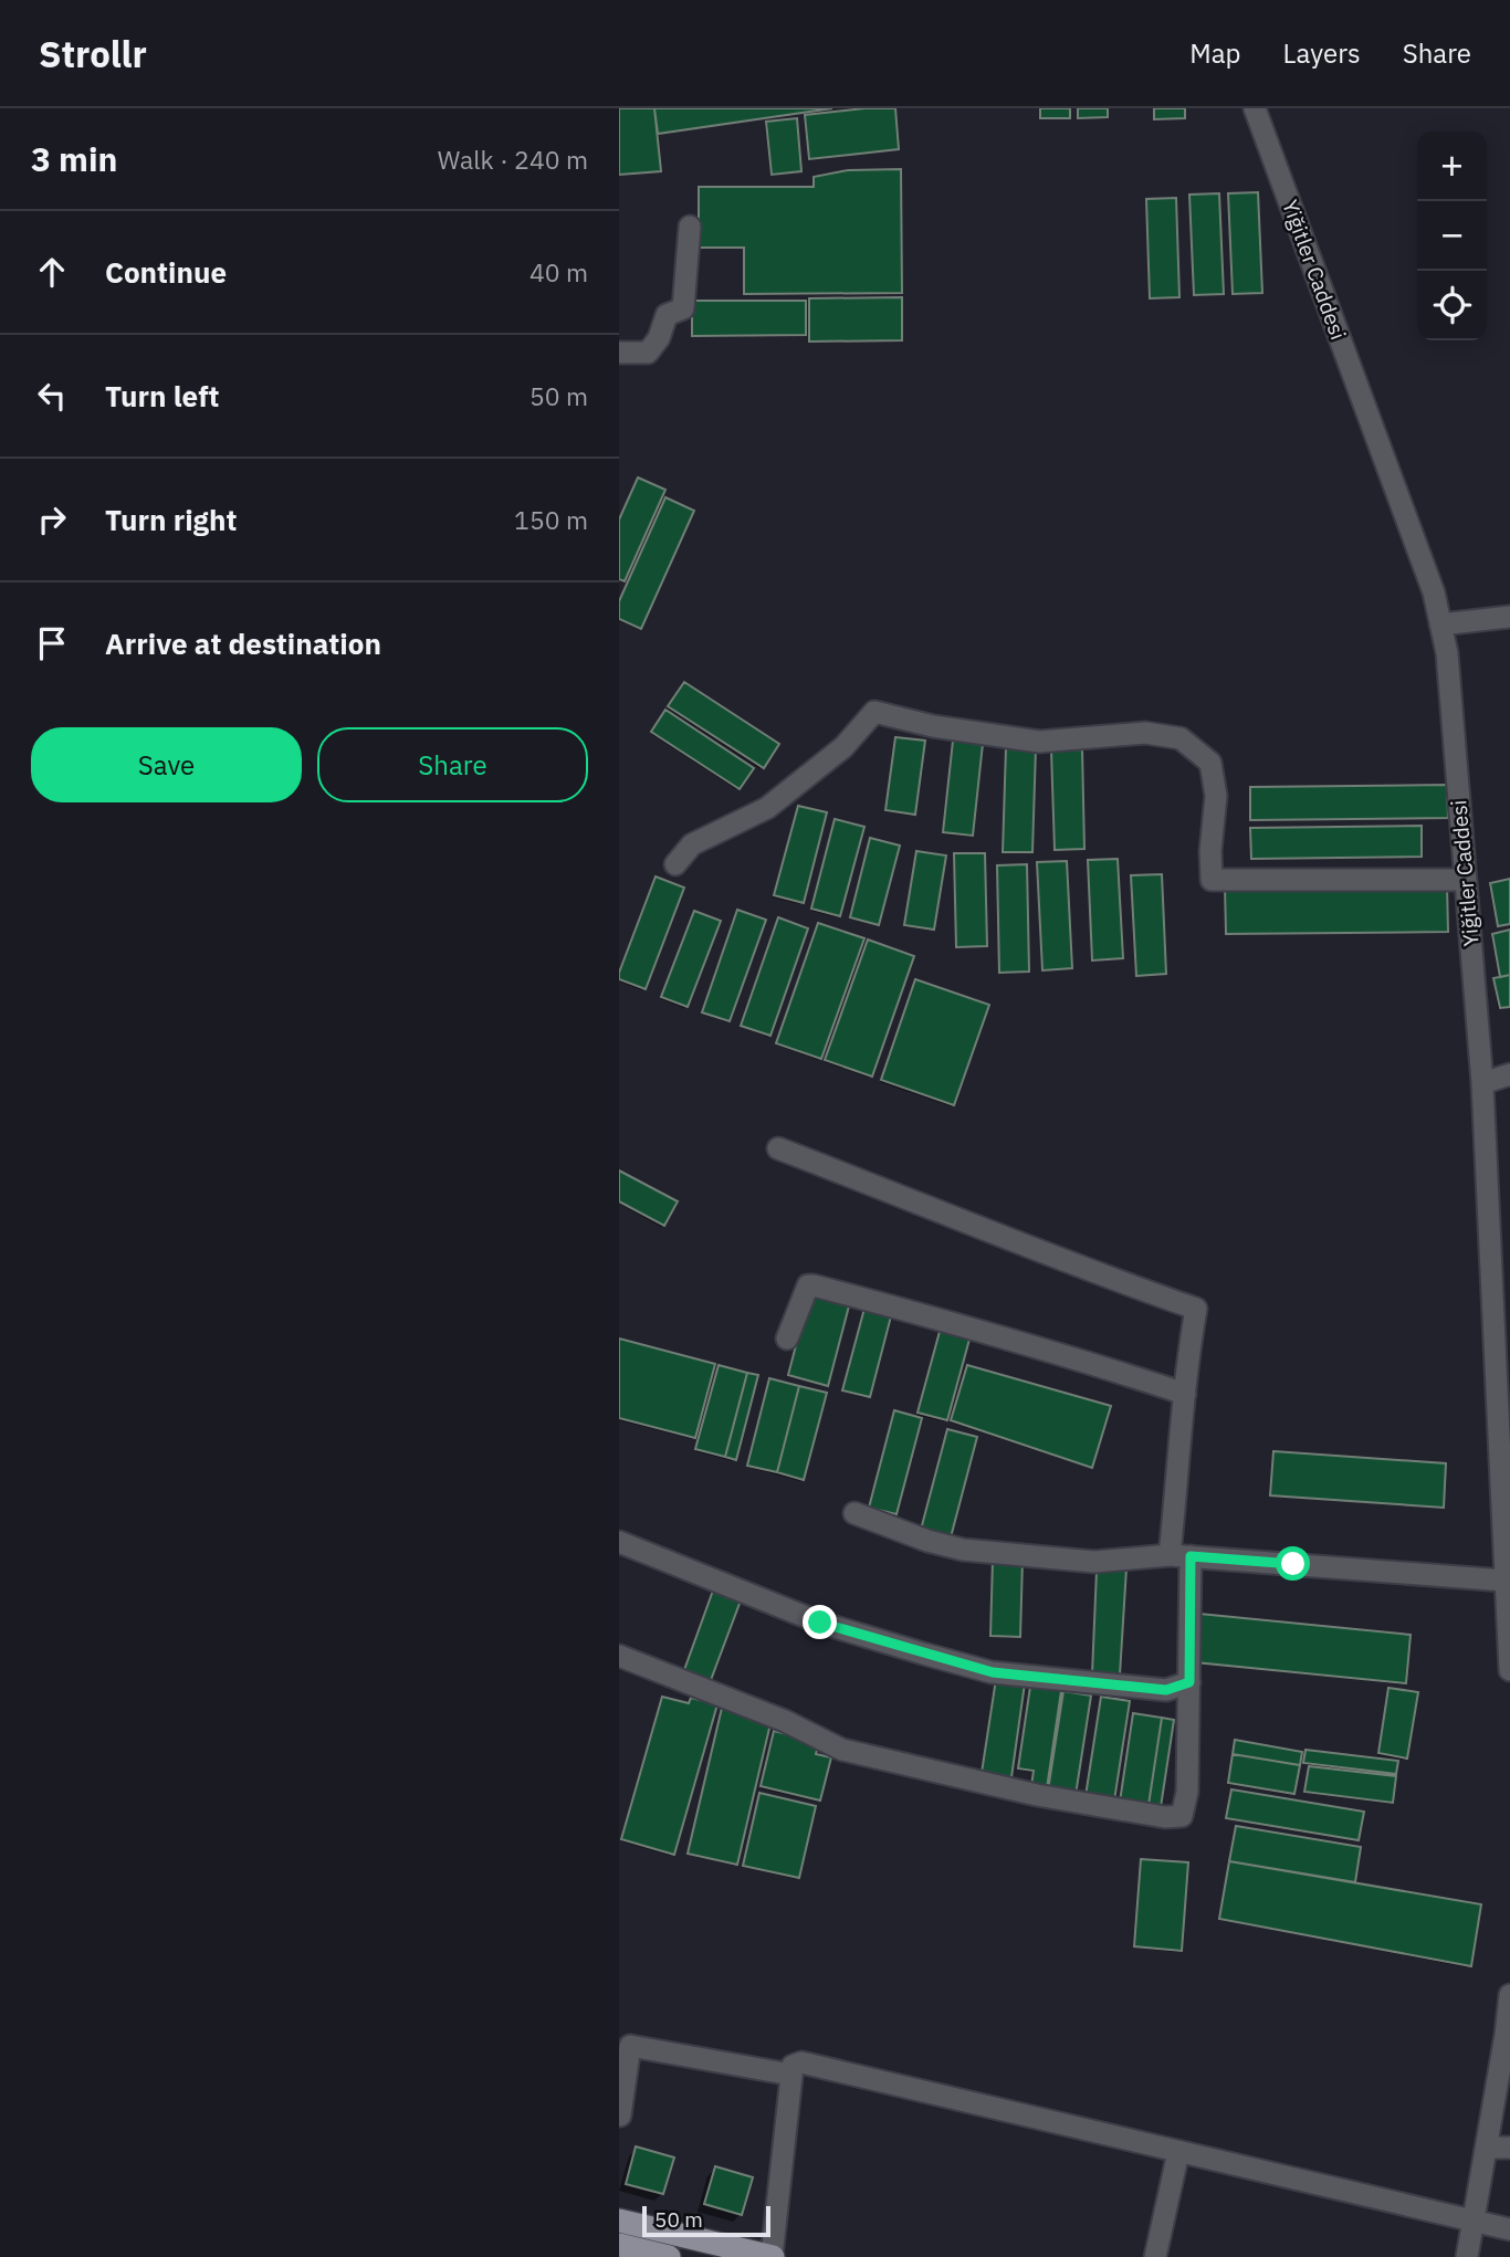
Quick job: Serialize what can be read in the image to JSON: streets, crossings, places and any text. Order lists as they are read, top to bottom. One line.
{"streets":{"street":["Yiğitler Caddesi"]},"scale_bar":"50 m","page":{"header":"Strollr","nav":["Map","Layers","Share"],"heading":["3 min","Walk · 240 m"],"map_buttons":["+","−"],"list":[["Continue","40 m"],["Turn left","50 m"],["Turn right","150 m"],"Arrive at destination"],"buttons":["Save","Share"],"scale":"50 m"}}
